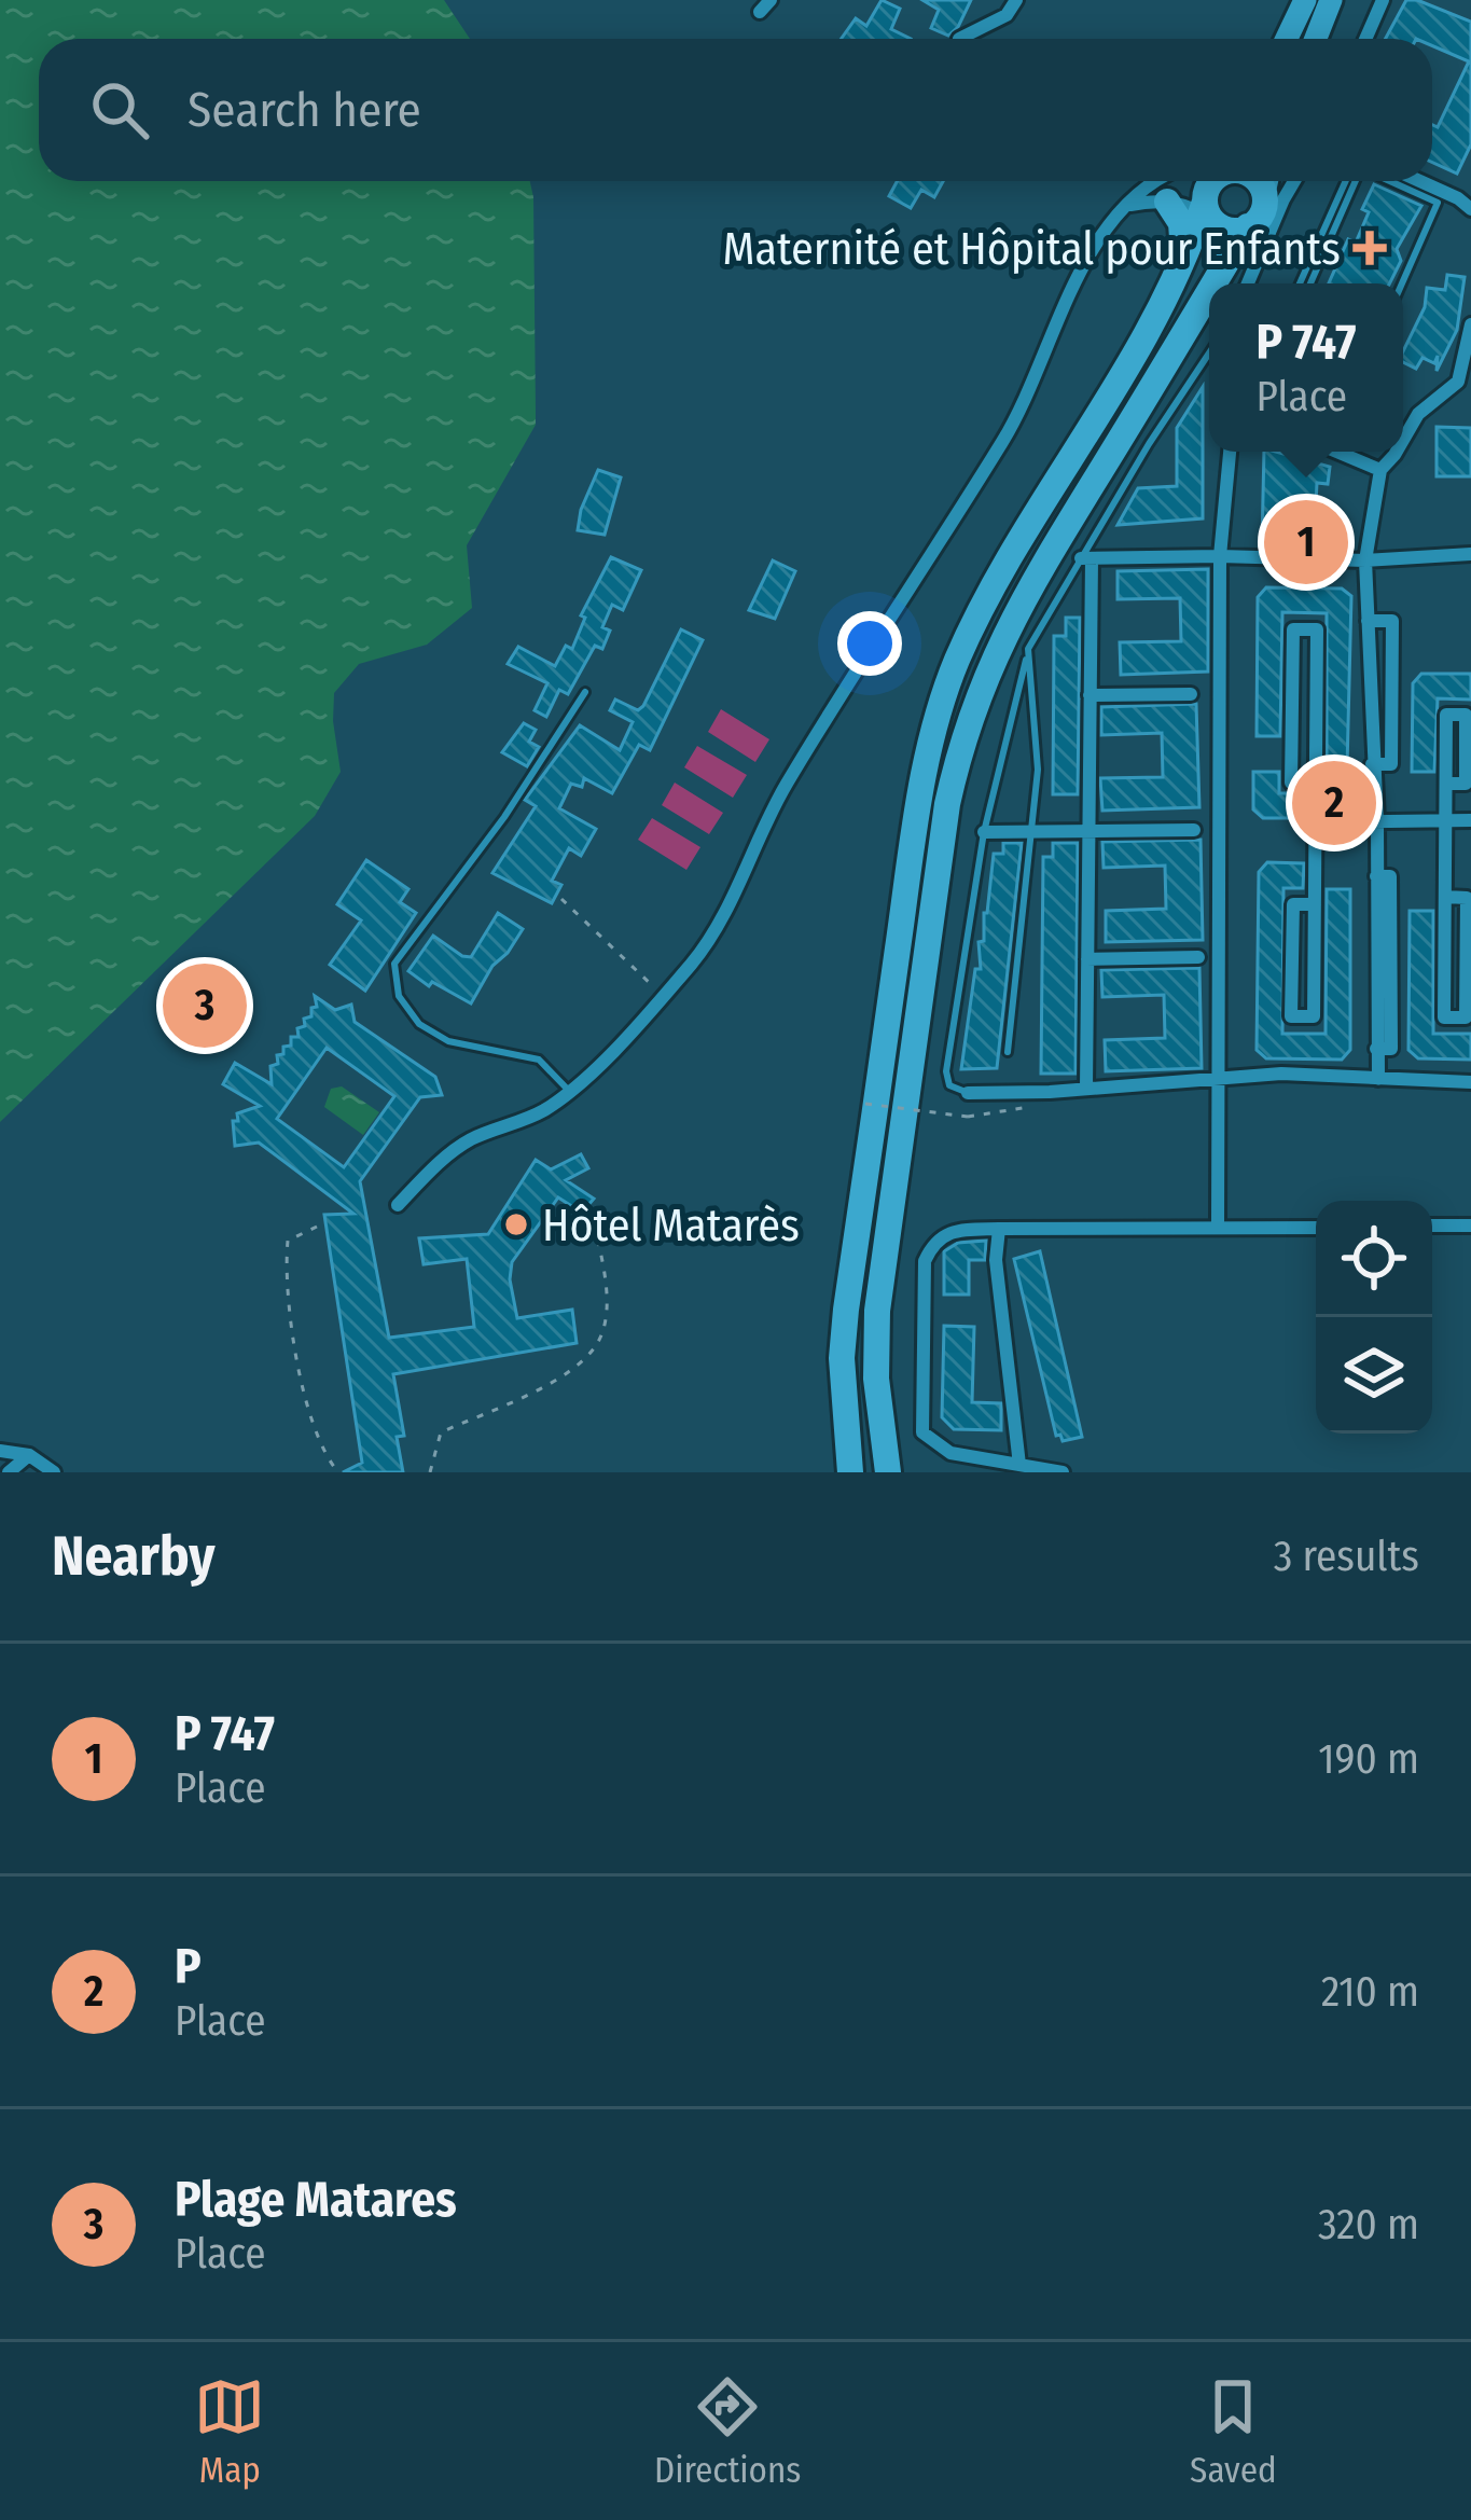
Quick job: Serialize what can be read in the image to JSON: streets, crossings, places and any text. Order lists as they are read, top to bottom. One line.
{"places":{"health":["Maternité et Hôpital pour Enfants"],"other":["Hôtel Matarès"]},"page":{"search":"Search here","popup":["P 747","Place"],"pins":["1","2","3"],"heading":["Nearby","3 results"],"list":[{"mark":"1","name":"P 747","note":"Place","value":"190 m"},{"mark":"2","name":"P","note":"Place","value":"210 m"},{"mark":"3","name":"Plage Matares","note":"Place","value":"320 m"}],"nav":["Map","Directions","Saved"]}}
